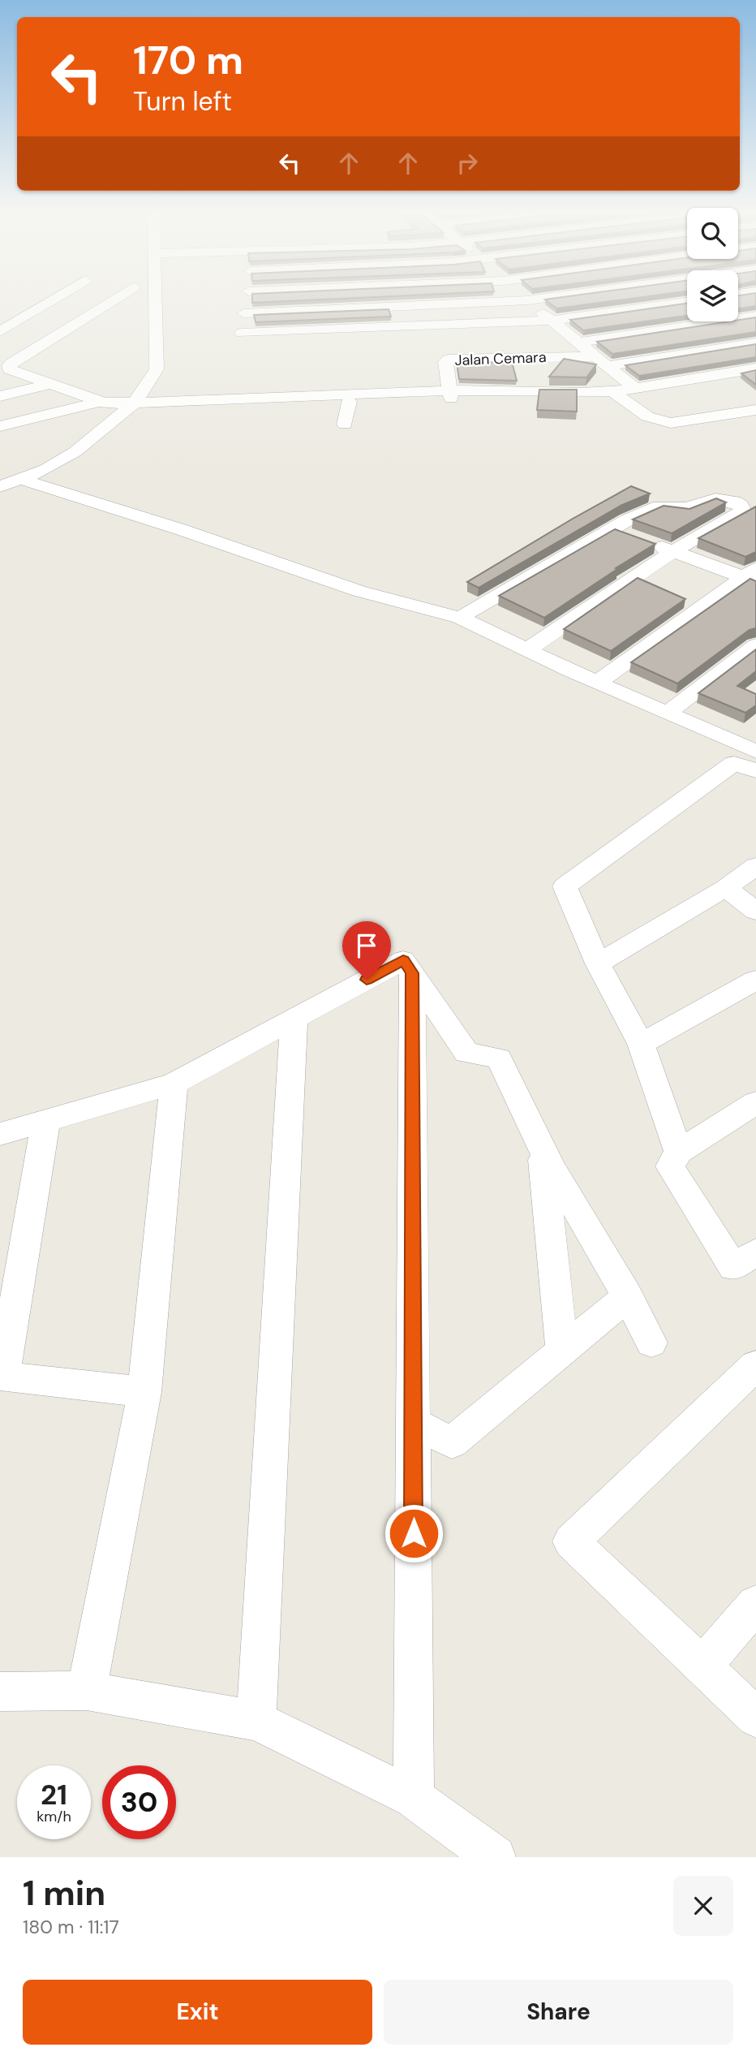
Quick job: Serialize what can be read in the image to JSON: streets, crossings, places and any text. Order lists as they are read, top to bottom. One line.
{"streets":{"street":["Jalan Cemara"]},"page":{"turn":["170 m","Turn left"],"speed":"21 km/h","limit":"30","heading":["1 min","180 m · 11:17"],"buttons":["Exit","Share"]}}
